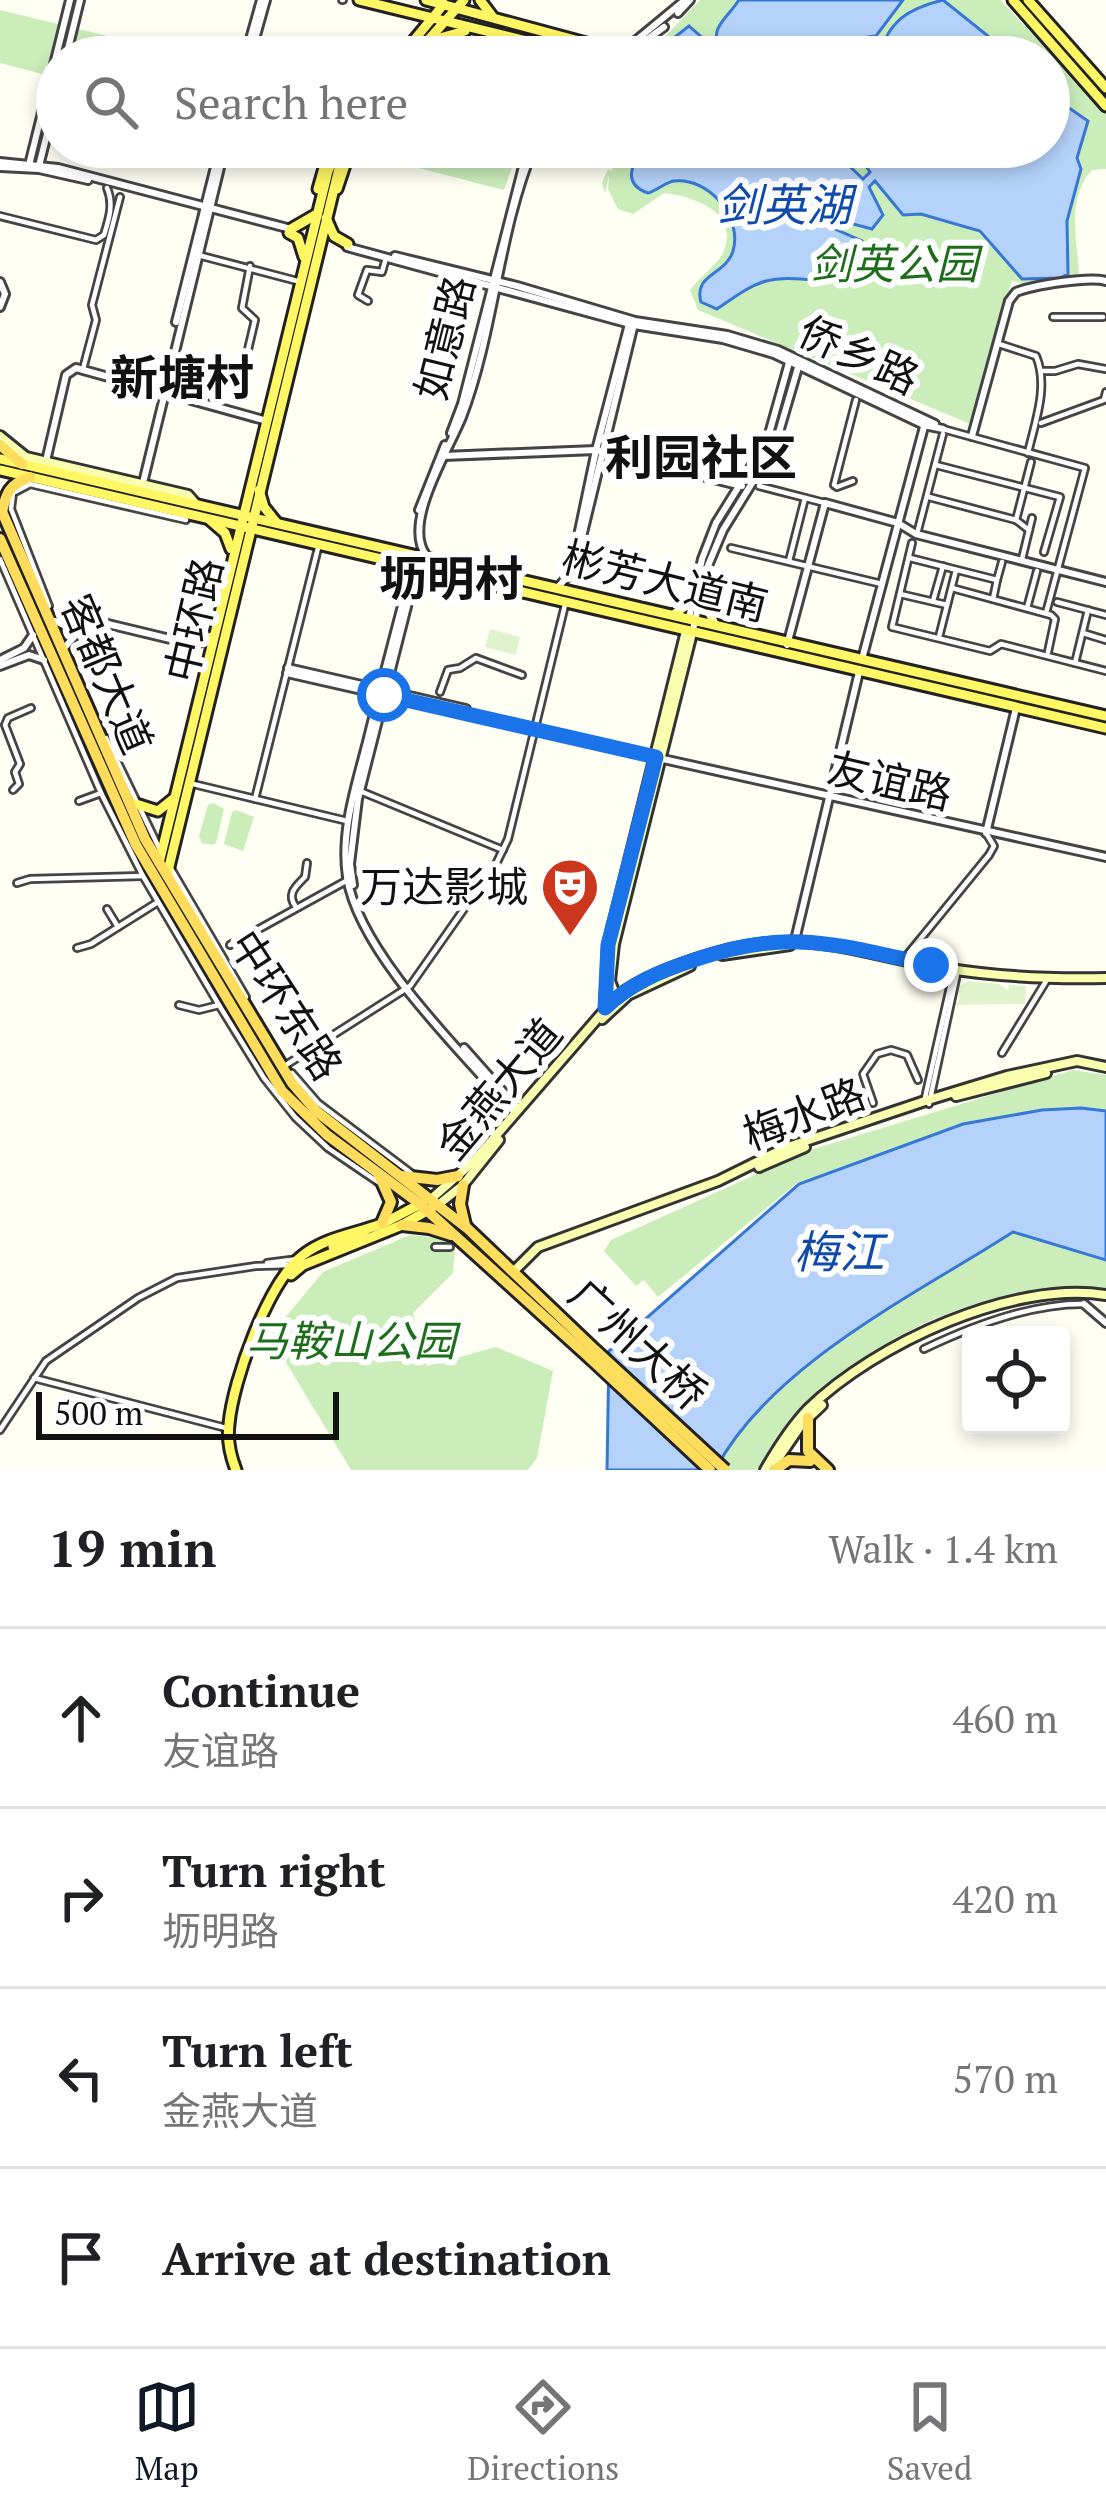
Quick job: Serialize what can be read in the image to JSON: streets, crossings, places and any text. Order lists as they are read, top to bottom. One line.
{"streets":{"highway":["客都大道","中环东路","广州大桥"],"main road":["彬芳大道南","中环路","金燕大道","梅水路"],"street":["如意路","侨乡路","友谊路"]},"crossings":[["如意路","侨乡路"],["彬芳大道南","中环路"],["中环路","客都大道"],["中环路","中环东路"],["客都大道","中环东路"],["中环东路","金燕大道"],["梅水路","广州大桥"]],"districts":["新塘村","利园社区","坜明村"],"water":["剑英湖","梅江"],"parks":["剑英公园","马鞍山公园"],"places":{"theatre":["万达影城"]},"scale_bar":"500 m","page":{"search":"Search here","scale":"500 m","heading":["19 min","Walk · 1.4 km"],"list":[["Continue","友谊路","460 m"],["Turn right","坜明路","420 m"],["Turn left","金燕大道","570 m"],"Arrive at destination"],"nav":["Map","Directions","Saved"]}}
